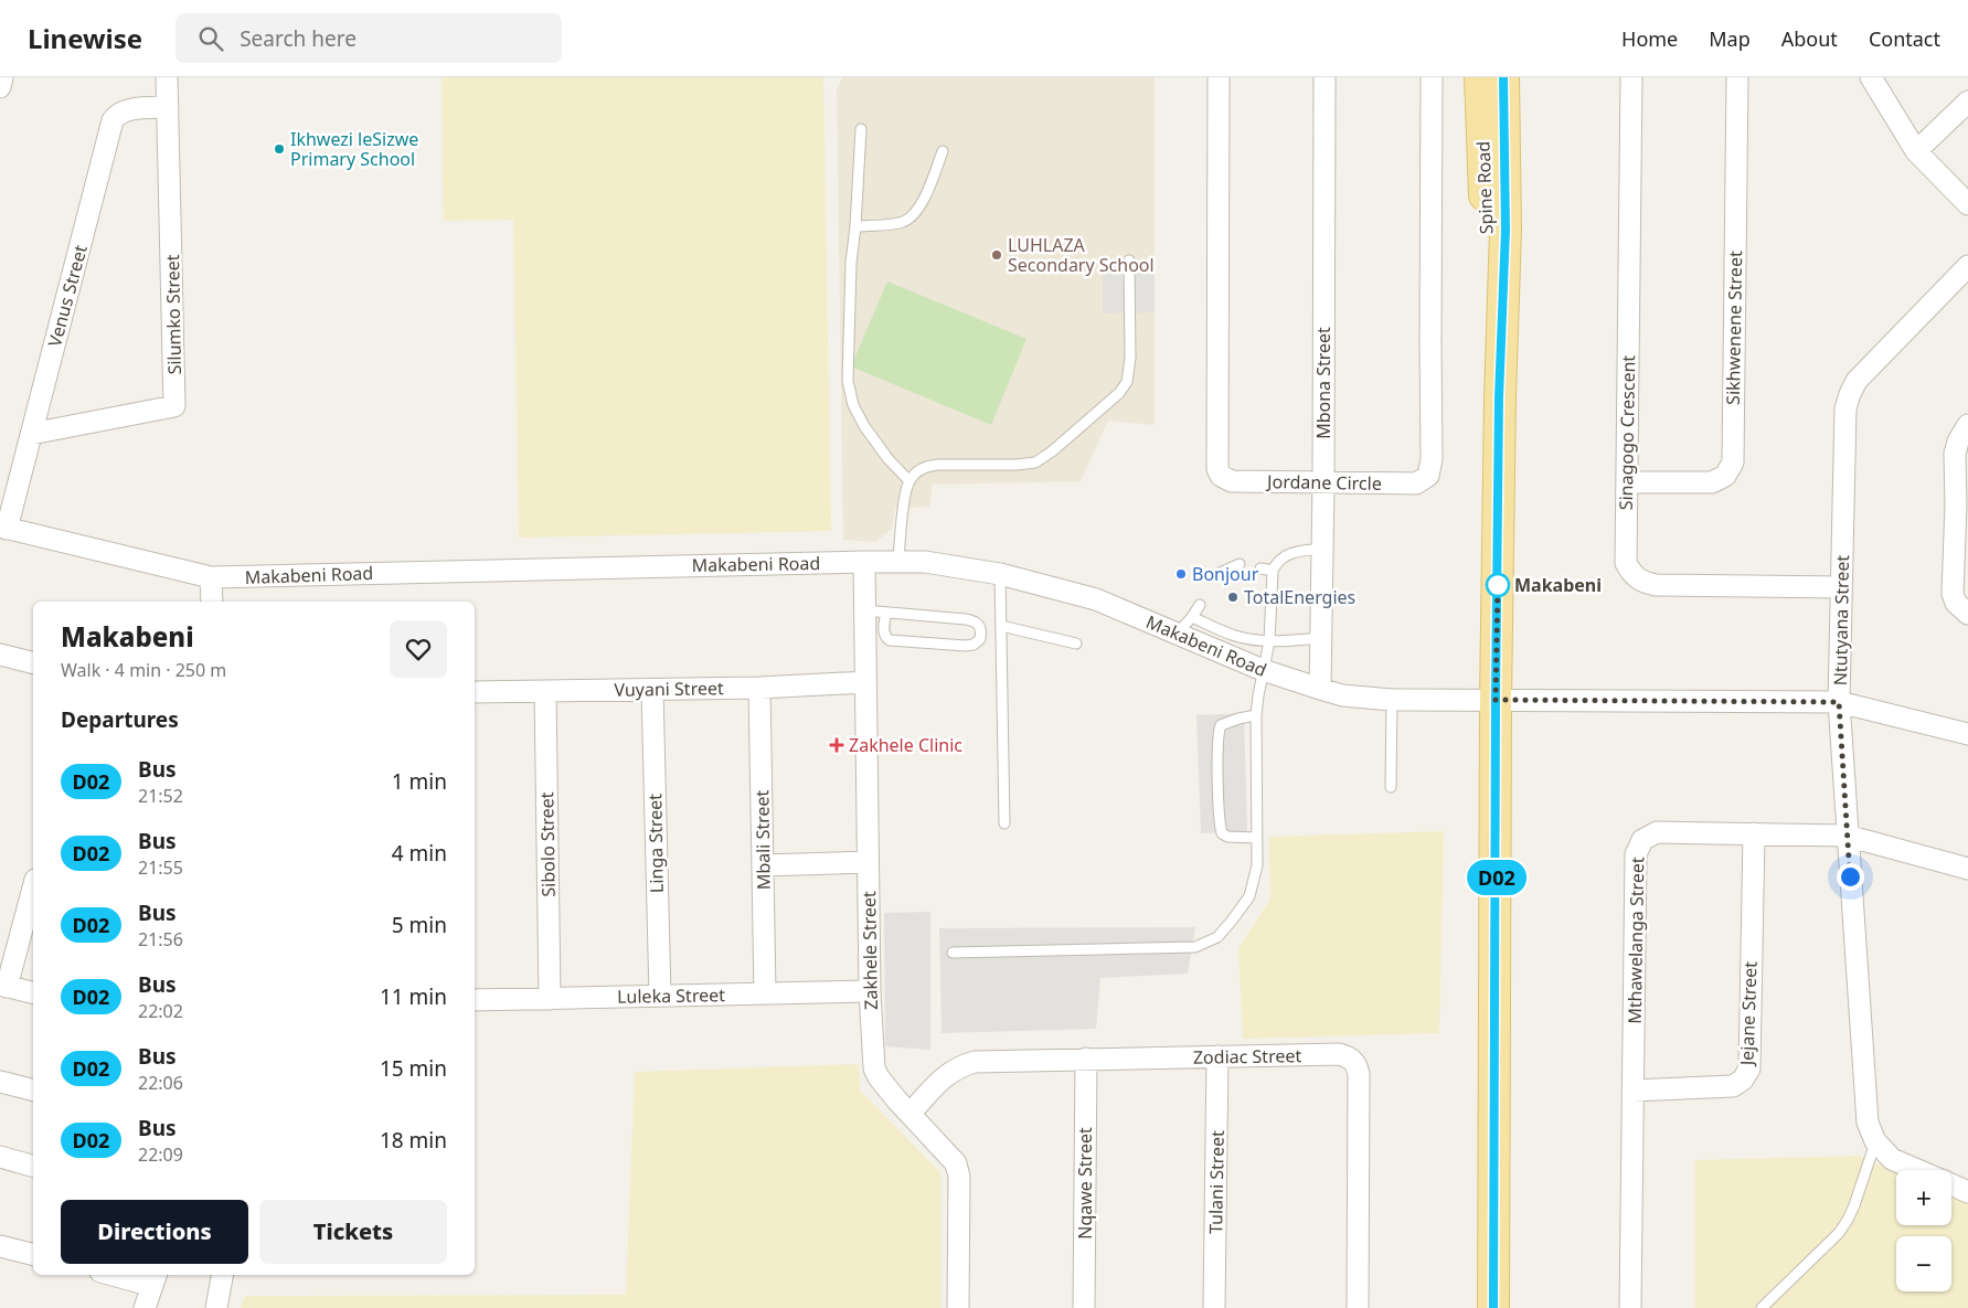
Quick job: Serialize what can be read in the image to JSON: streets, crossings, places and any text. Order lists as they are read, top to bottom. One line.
{"streets":{"main road":["Spine Road"],"street":["Venus Street","Silumko Street","Sikhwenene Street","Mbona Street","Sinagogo Crescent","Jordane Circle","Makabeni Road","Ntutyana Street","Vuyani Street","Mbali Street","Linga Street","Sibolo Street","Mthawelanga Street","Zakhele Street","Luleka Street","Jejane Street","Zodiac Street","Tulani Street","Nqawe Street"]},"crossings":[["Spine Road","Makabeni Road"],["Venus Street","Silumko Street"],["Venus Street","Makabeni Road"],["Sikhwenene Street","Sinagogo Crescent"],["Mbona Street","Jordane Circle"],["Mbona Street","Makabeni Road"],["Sinagogo Crescent","Ntutyana Street"],["Makabeni Road","Ntutyana Street"],["Makabeni Road","Zakhele Street"],["Ntutyana Street","Mthawelanga Street"],["Vuyani Street","Mbali Street"],["Vuyani Street","Linga Street"],["Vuyani Street","Sibolo Street"],["Vuyani Street","Zakhele Street"],["Mbali Street","Luleka Street"],["Linga Street","Luleka Street"],["Sibolo Street","Luleka Street"],["Mthawelanga Street","Jejane Street"],["Zakhele Street","Luleka Street"],["Zakhele Street","Zodiac Street"],["Zodiac Street","Tulani Street"],["Zodiac Street","Nqawe Street"]],"places":{"other":["Ikhwezi leSizwe Primary School","LUHLAZA Secondary School","Bonjour","Makabeni","TotalEnergies"],"health":["Zakhele Clinic"]},"lines":["bus line D02"],"page":{"header":"Linewise","search":"Search here","nav":["Home","Map","About","Contact"],"on_map":"D02","heading":[["Makabeni","Walk · 4 min · 250 m"],"Departures"],"list":[{"mark":"D02","name":"Bus","note":"21:52","value":"1 min"},{"mark":"D02","name":"Bus","note":"21:55","value":"4 min"},{"mark":"D02","name":"Bus","note":"21:56","value":"5 min"},{"mark":"D02","name":"Bus","note":"22:02","value":"11 min"},{"mark":"D02","name":"Bus","note":"22:06","value":"15 min"},{"mark":"D02","name":"Bus","note":"22:09","value":"18 min"}],"map_buttons":["+","−"],"buttons":["Directions","Tickets"]}}
